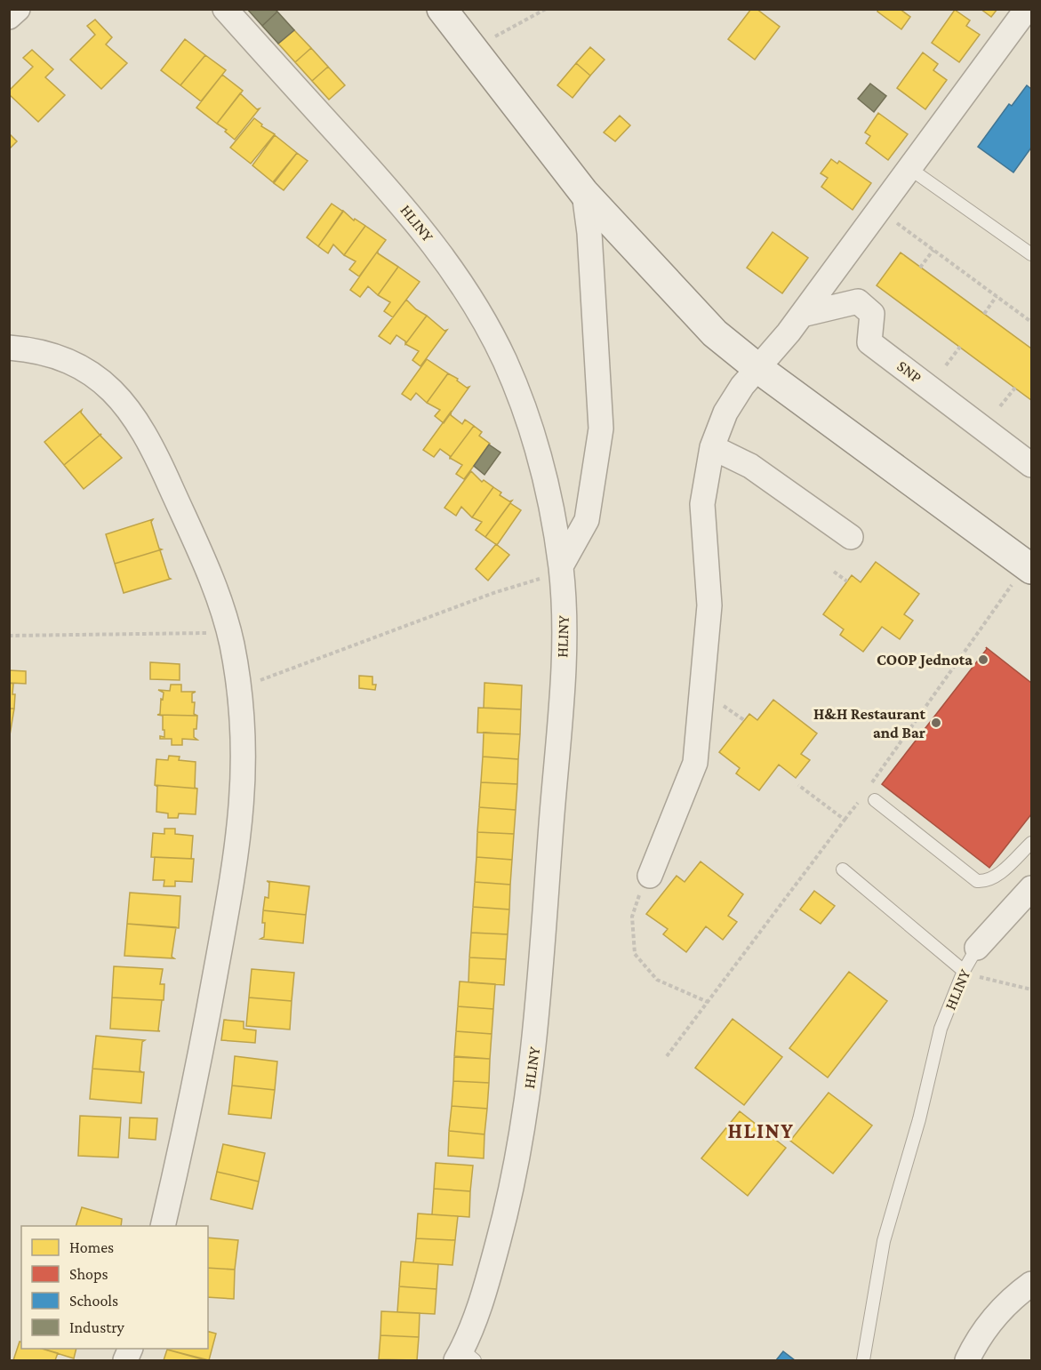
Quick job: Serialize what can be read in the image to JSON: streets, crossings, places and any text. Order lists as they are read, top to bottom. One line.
{"streets":{"street":["HLINY","SNP"]},"districts":["HLINY"],"places":["COOP Jednota","H&H Restaurant and Bar"],"legend":["Homes","Shops","Schools","Industry"]}
